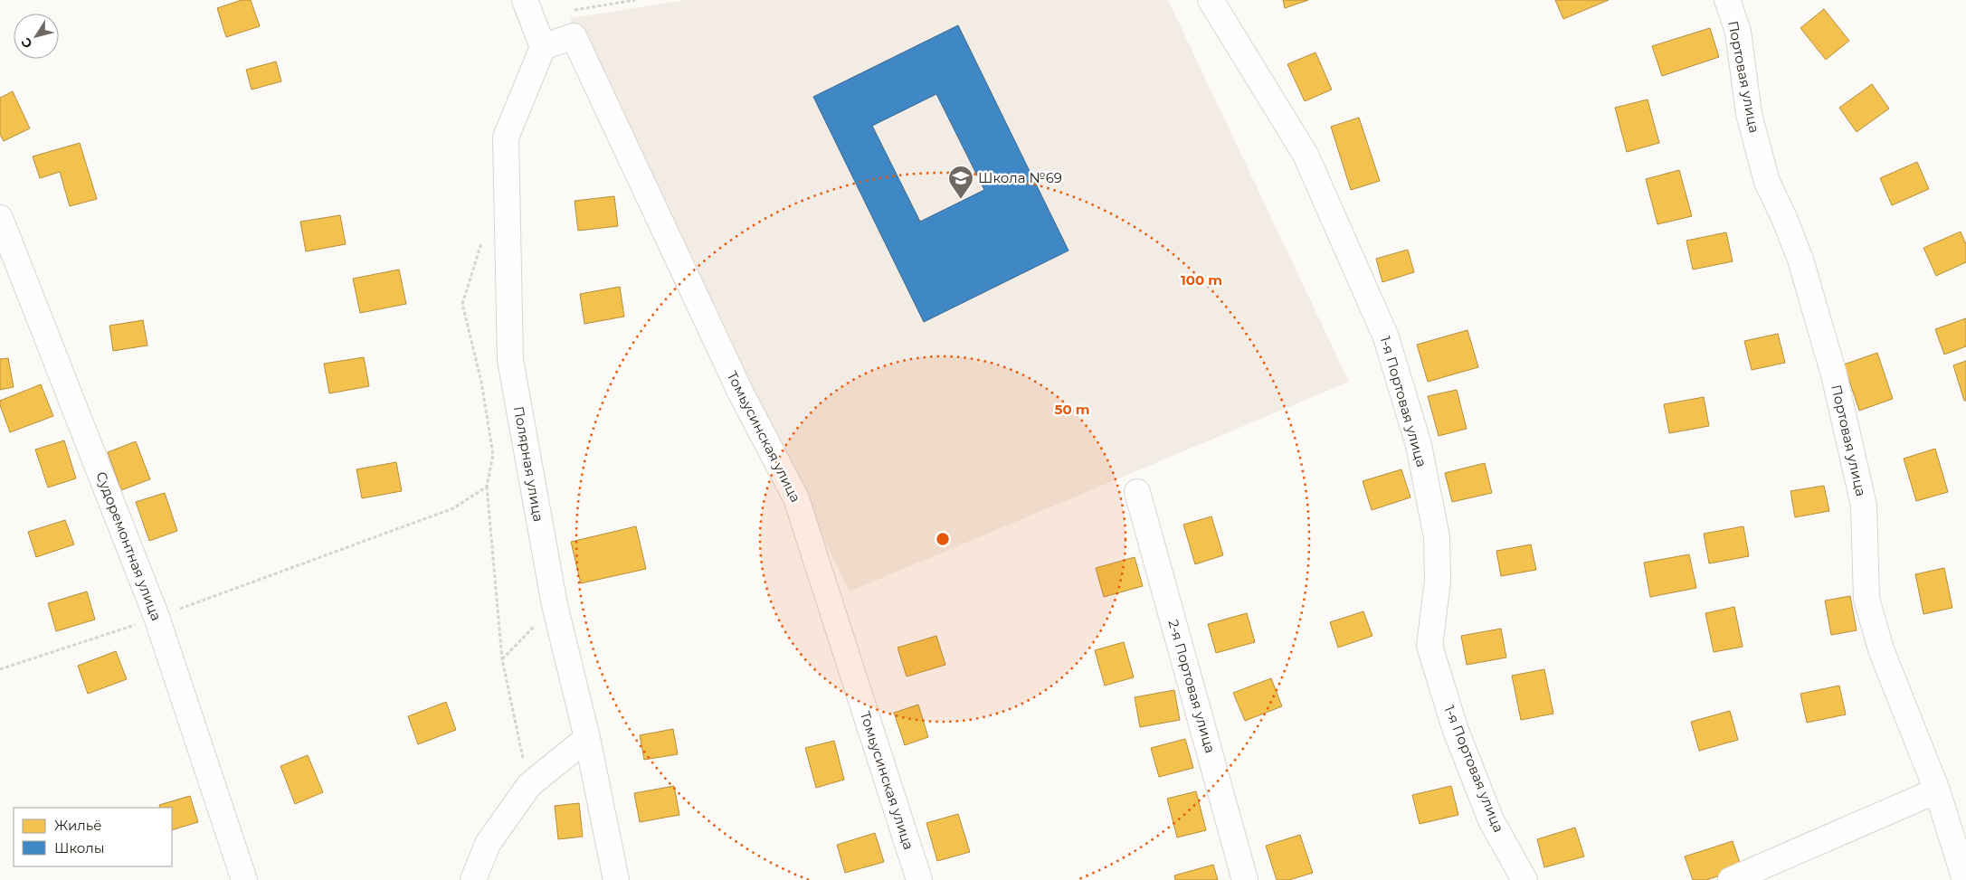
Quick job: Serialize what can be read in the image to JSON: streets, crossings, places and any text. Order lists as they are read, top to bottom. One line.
{"streets":{"street":["Портовая улица","1-я Портовая улица","Томьусинская улица","Полярная улица","Судоремонтная улица","2-я Портовая улица"]},"crossings":[["Томьусинская улица","Полярная улица"]],"places":{"school or university":["Школа №69"]},"legend":["Жильё","Школы"],"north":"bottom left","rings":["100 m","50 m"]}
